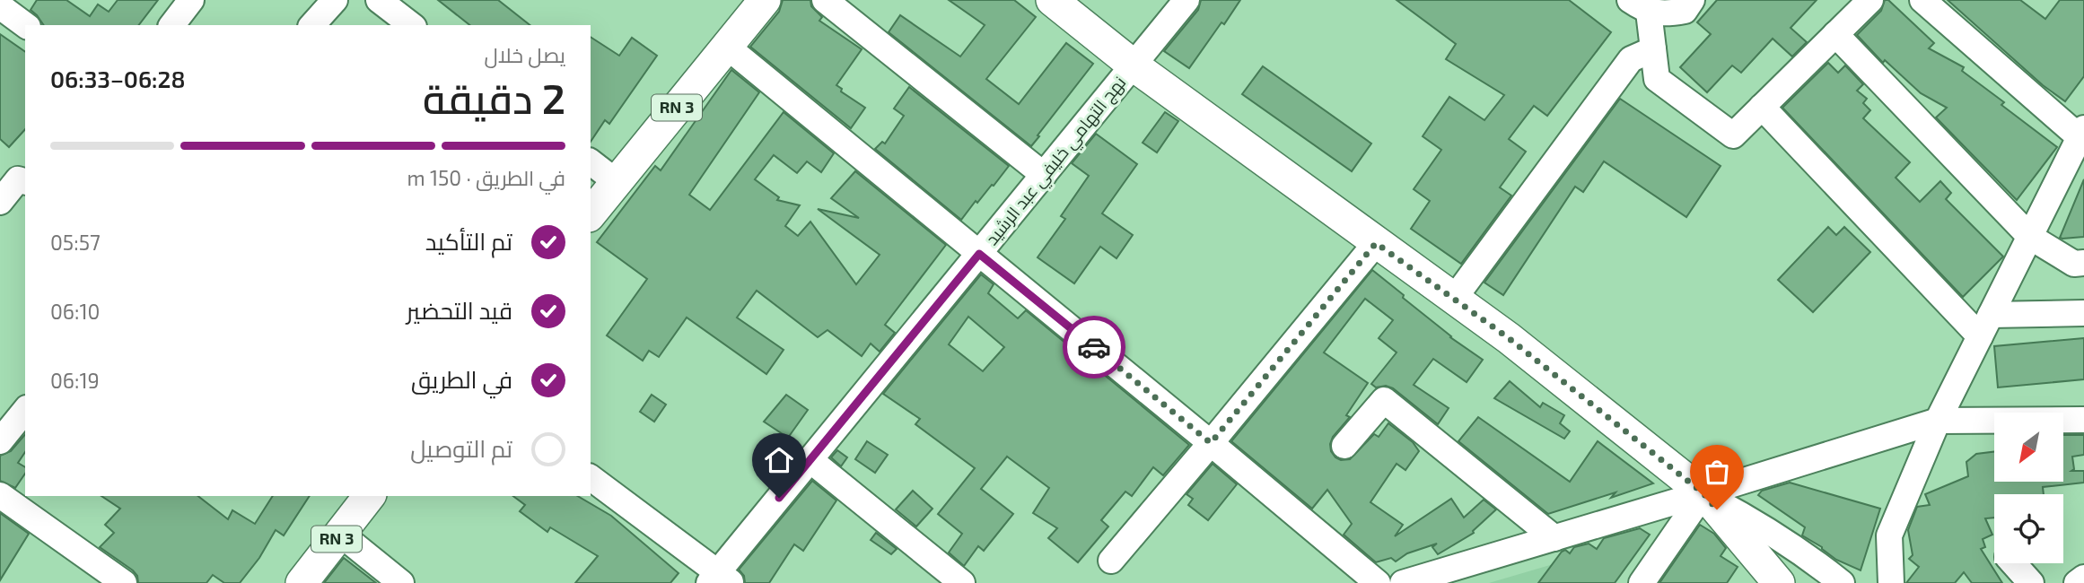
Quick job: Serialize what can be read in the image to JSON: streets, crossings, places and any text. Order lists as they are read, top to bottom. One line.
{"streets":{"main road":["RN 3"],"street":["نهج التهامي خليفي عبد الرشيد"]},"north":"bottom left","page":{"heading":["2 دقيقة","يصل خلال","06:28–06:33"],"bar":"في الطريق · 150 m","list":[["تم التأكيد","05:57"],["قيد التحضير","06:10"],["في الطريق","06:19"],"تم التوصيل"]}}
